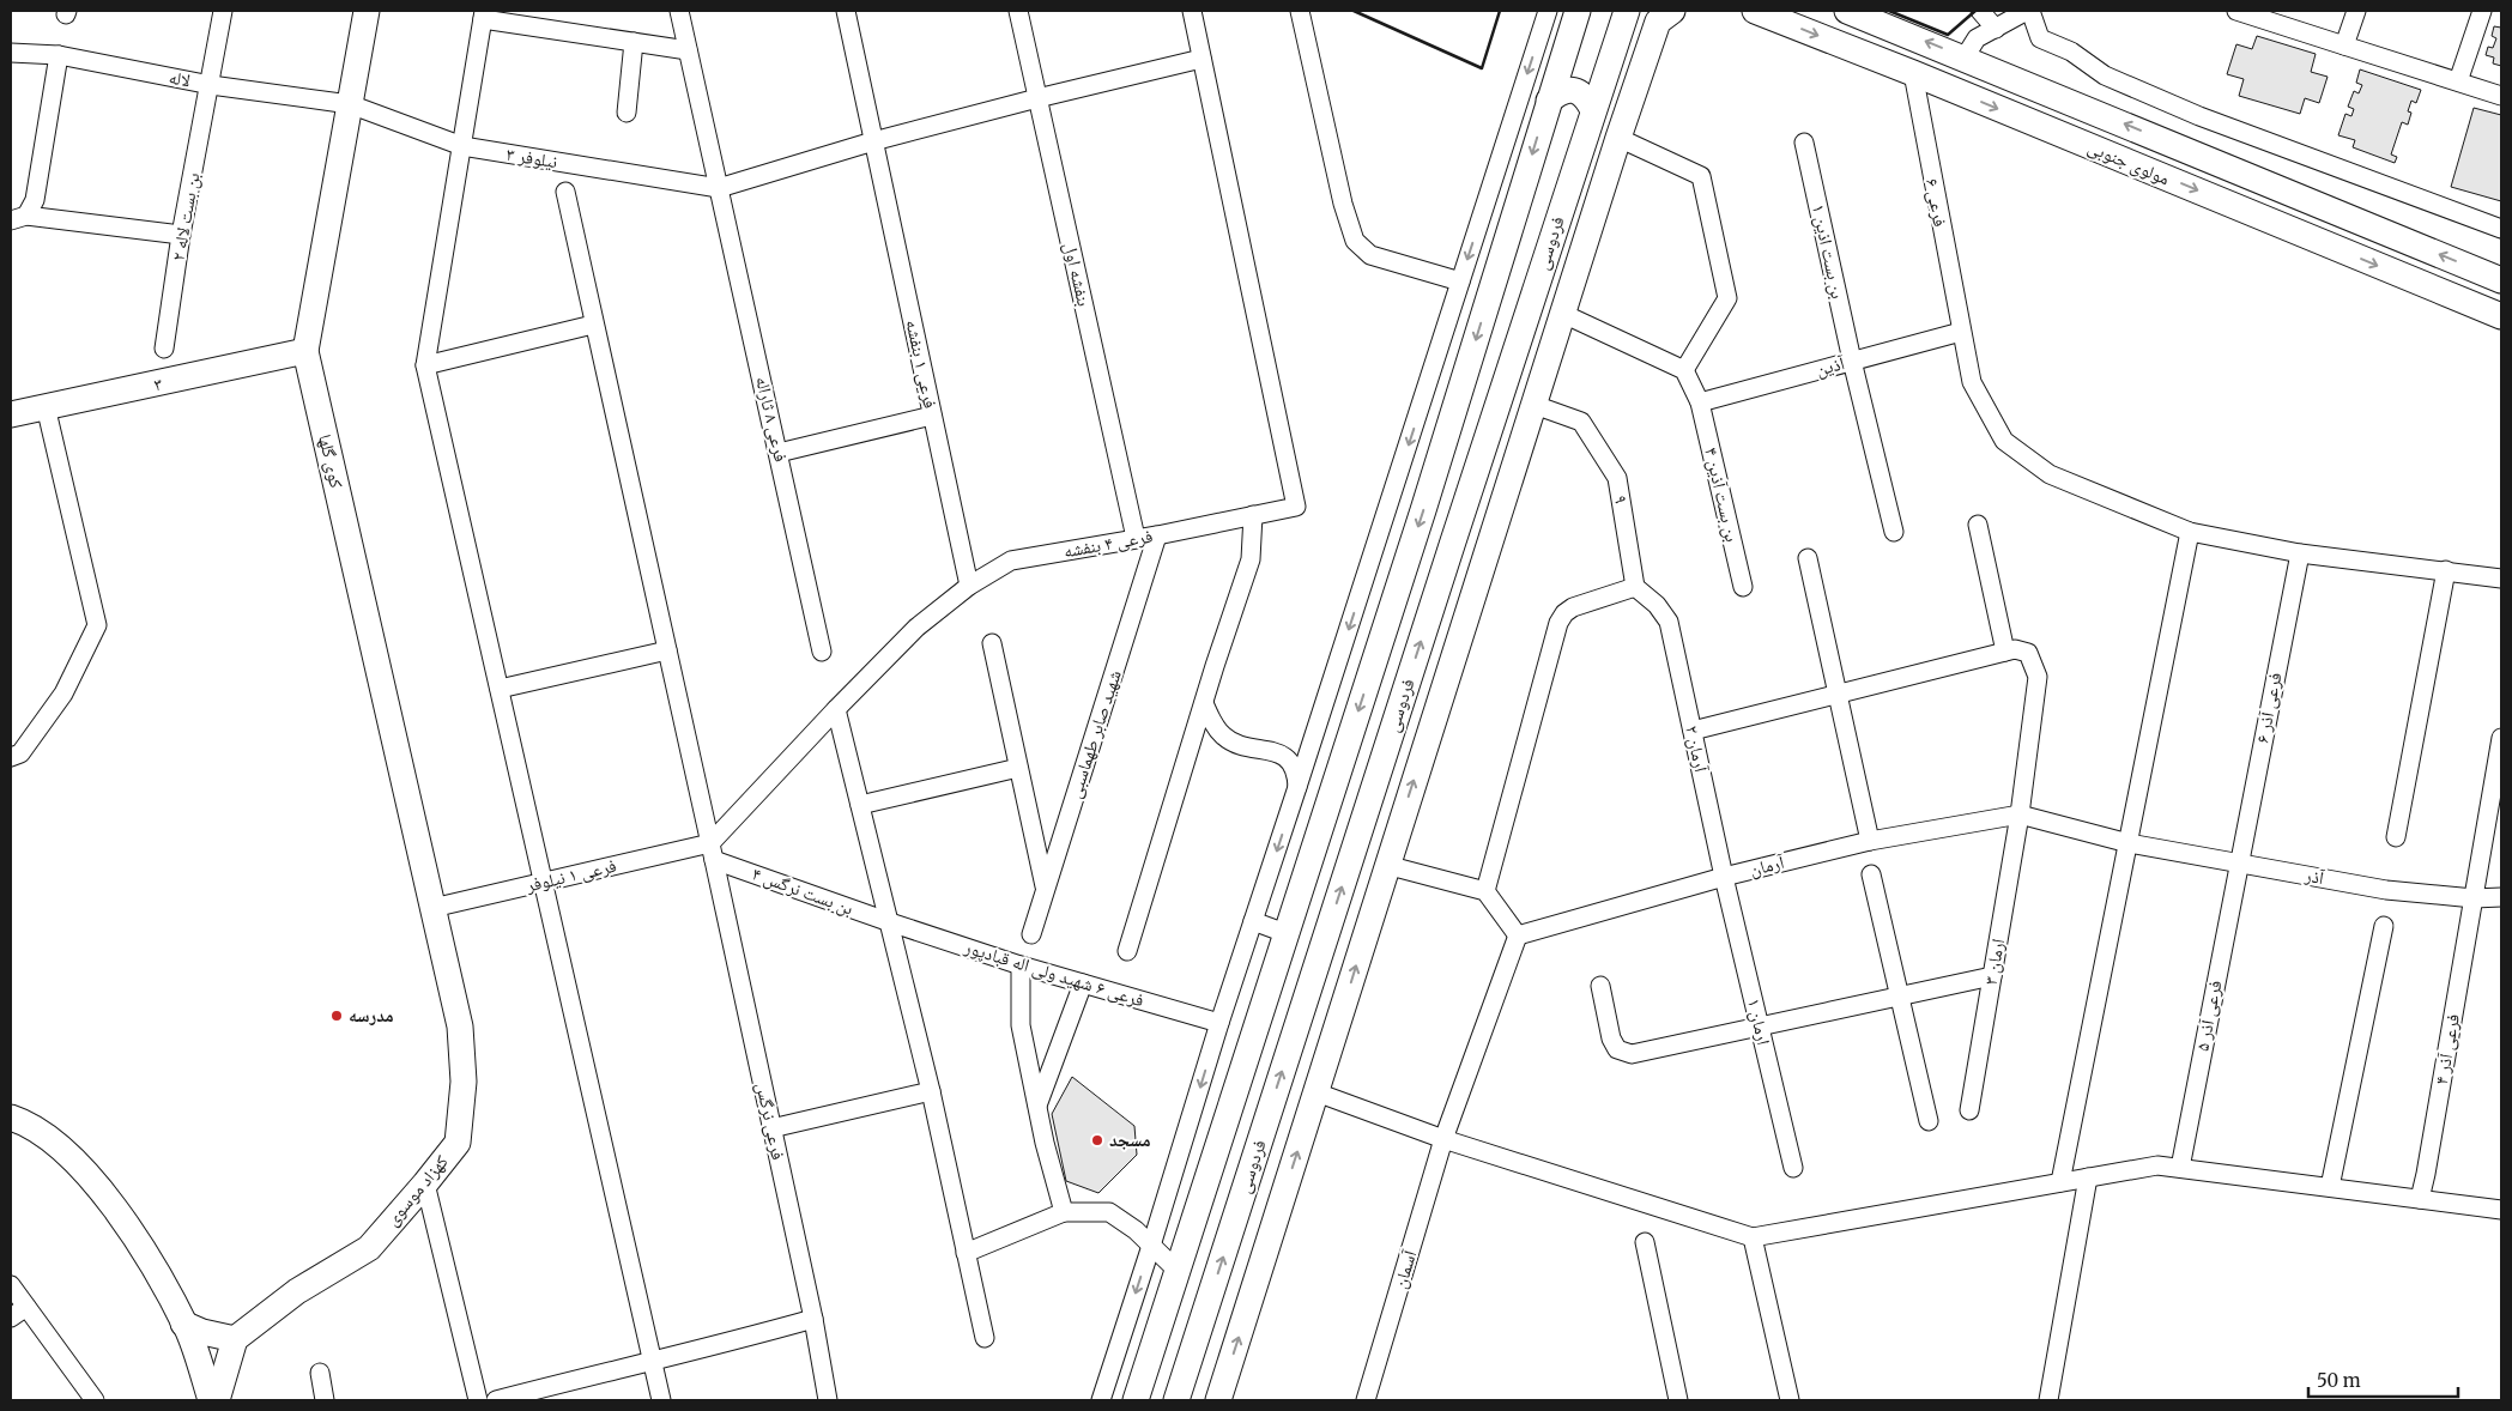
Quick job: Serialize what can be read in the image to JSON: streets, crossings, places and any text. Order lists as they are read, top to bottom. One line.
{"streets":{"street":["لاله","نیلوفر ۳","مولوی جنوبی","فرعی ۶","بن بست لاله ۲","فردوسی","بن بست اذین ۱","بنفشه اول","فرعی ۱ بنفشه","آذین","۳","فرعی ۸ ثاراله","کوی گلها","بن بست آذین ۴","۹","فرعی ۴ بنفشه","فرعی آذر ۶","شهید صابر طهماسبی","آرمان ۲","آرمان","فرعی ۱ نیلوفر","آذر","بن بست نرگس ۴","ارمان ۳","فرعی ۶ شهید ولی اله قبادپور","فرعی آذر ۵","ارمان ۱","فرعی آذر ۴","فرعی نرگس","کهزاد موسوی","آسمان"]},"crossings":[["لاله","نیلوفر ۳"],["لاله","بن بست لاله ۲"],["لاله","کوی گلها"],["نیلوفر ۳","فرعی ۸ ثاراله"],["نیلوفر ۳","کوی گلها"],["مولوی جنوبی","فرعی ۶"],["فرعی ۶","آذین"],["فرعی ۶","فرعی آذر ۶"],["بن بست اذین ۱","آذین"],["بنفشه اول","فرعی ۴ بنفشه"],["فرعی ۱ بنفشه","فرعی ۴ بنفشه"],["آذین","بن بست آذین ۴"],["۳","کوی گلها"],["کوی گلها","فرعی ۱ نیلوفر"],["کوی گلها","کهزاد موسوی"],["۹","آرمان ۲"],["فرعی ۴ بنفشه","شهید صابر طهماسبی"],["فرعی ۴ بنفشه","فرعی ۱ نیلوفر"],["فرعی ۴ بنفشه","بن بست نرگس ۴"],["فرعی ۴ بنفشه","فرعی نرگس"],["فرعی آذر ۶","آذر"],["فرعی آذر ۶","فرعی آذر ۵"],["آرمان ۲","آرمان"],["آرمان ۲","ارمان ۱"],["آرمان","آذر"],["آرمان","ارمان ۳"],["آرمان","ارمان ۱"],["آرمان","آسمان"],["فرعی ۱ نیلوفر","بن بست نرگس ۴"],["فرعی ۱ نیلوفر","فرعی نرگس"],["فرعی ۱ نیلوفر","کهزاد موسوی"],["آذر","ارمان ۳"],["آذر","فرعی آذر ۵"],["آذر","فرعی آذر ۴"],["بن بست نرگس ۴","فرعی ۶ شهید ولی اله قبادپور"],["بن بست نرگس ۴","فرعی نرگس"]],"places":["مدرسه","مسجد"],"scale_bar":"50 m"}
